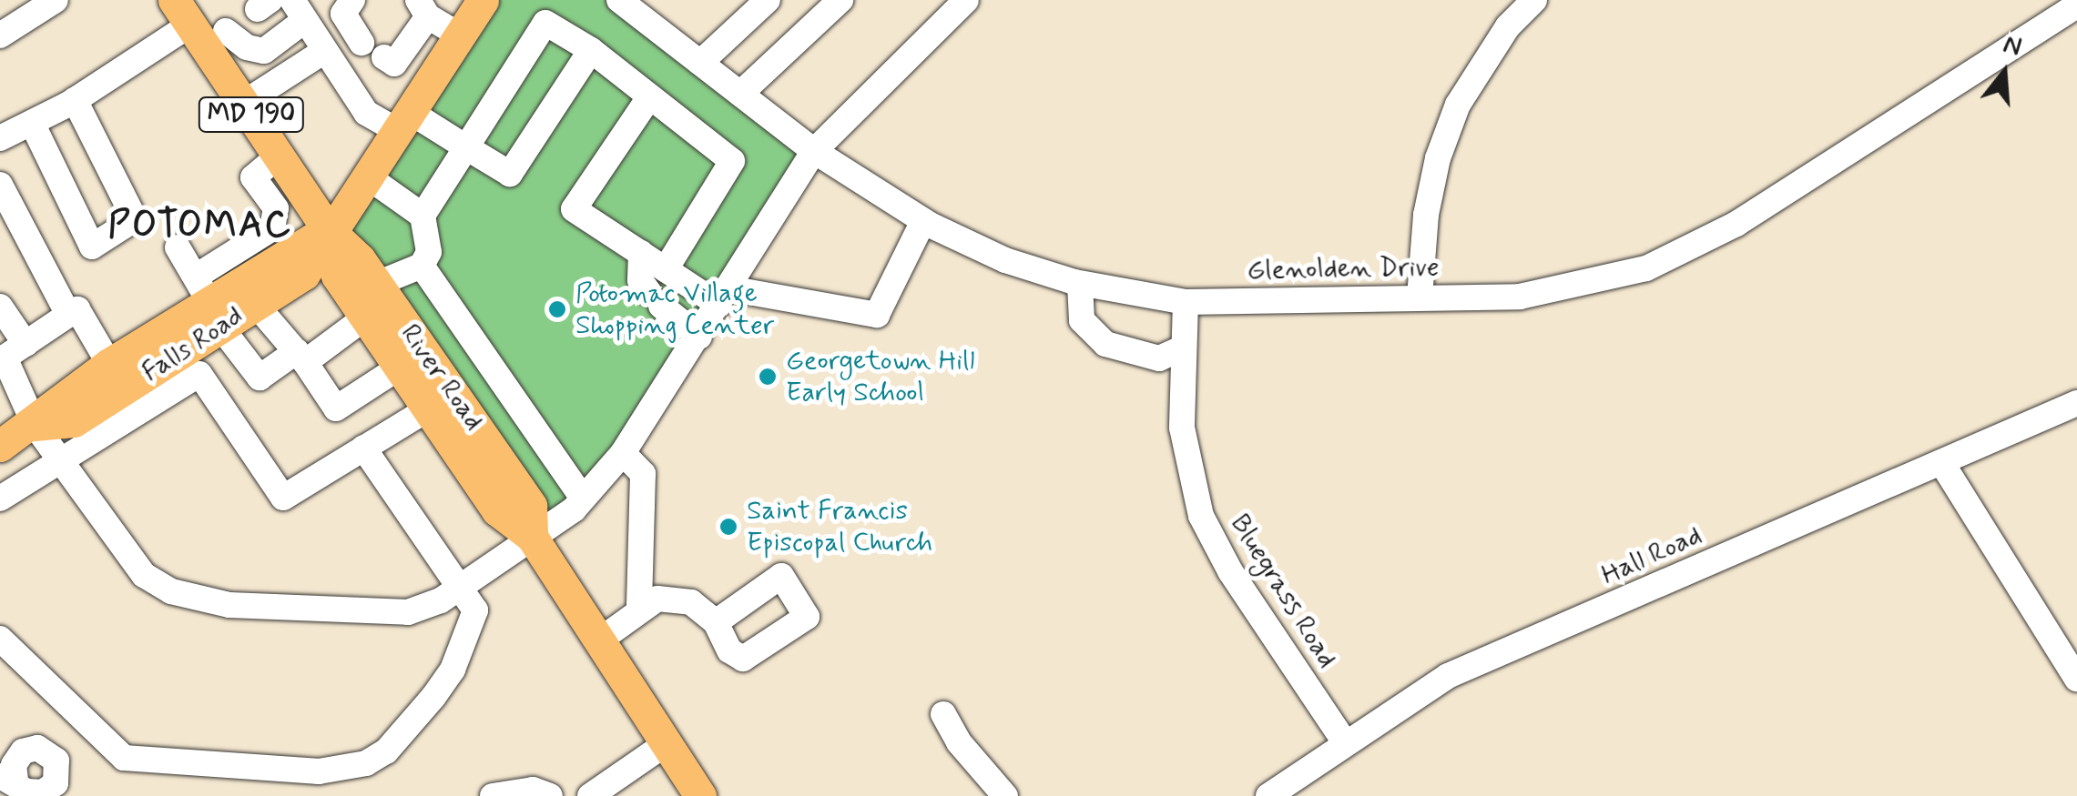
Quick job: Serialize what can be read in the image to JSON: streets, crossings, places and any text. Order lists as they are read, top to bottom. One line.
{"streets":{"main road":["MD 190","Falls Road","River Road"],"street":["Glenolden Drive","Hall Road","Bluegrass Road"]},"crossings":[["Glenolden Drive","Bluegrass Road"],["Falls Road","River Road"],["Hall Road","Bluegrass Road"]],"districts":["POTOMAC"],"places":["Potomac Village Shopping Center","Georgetown Hill Early School","Saint Francis Episcopal Church"],"north":"top"}
